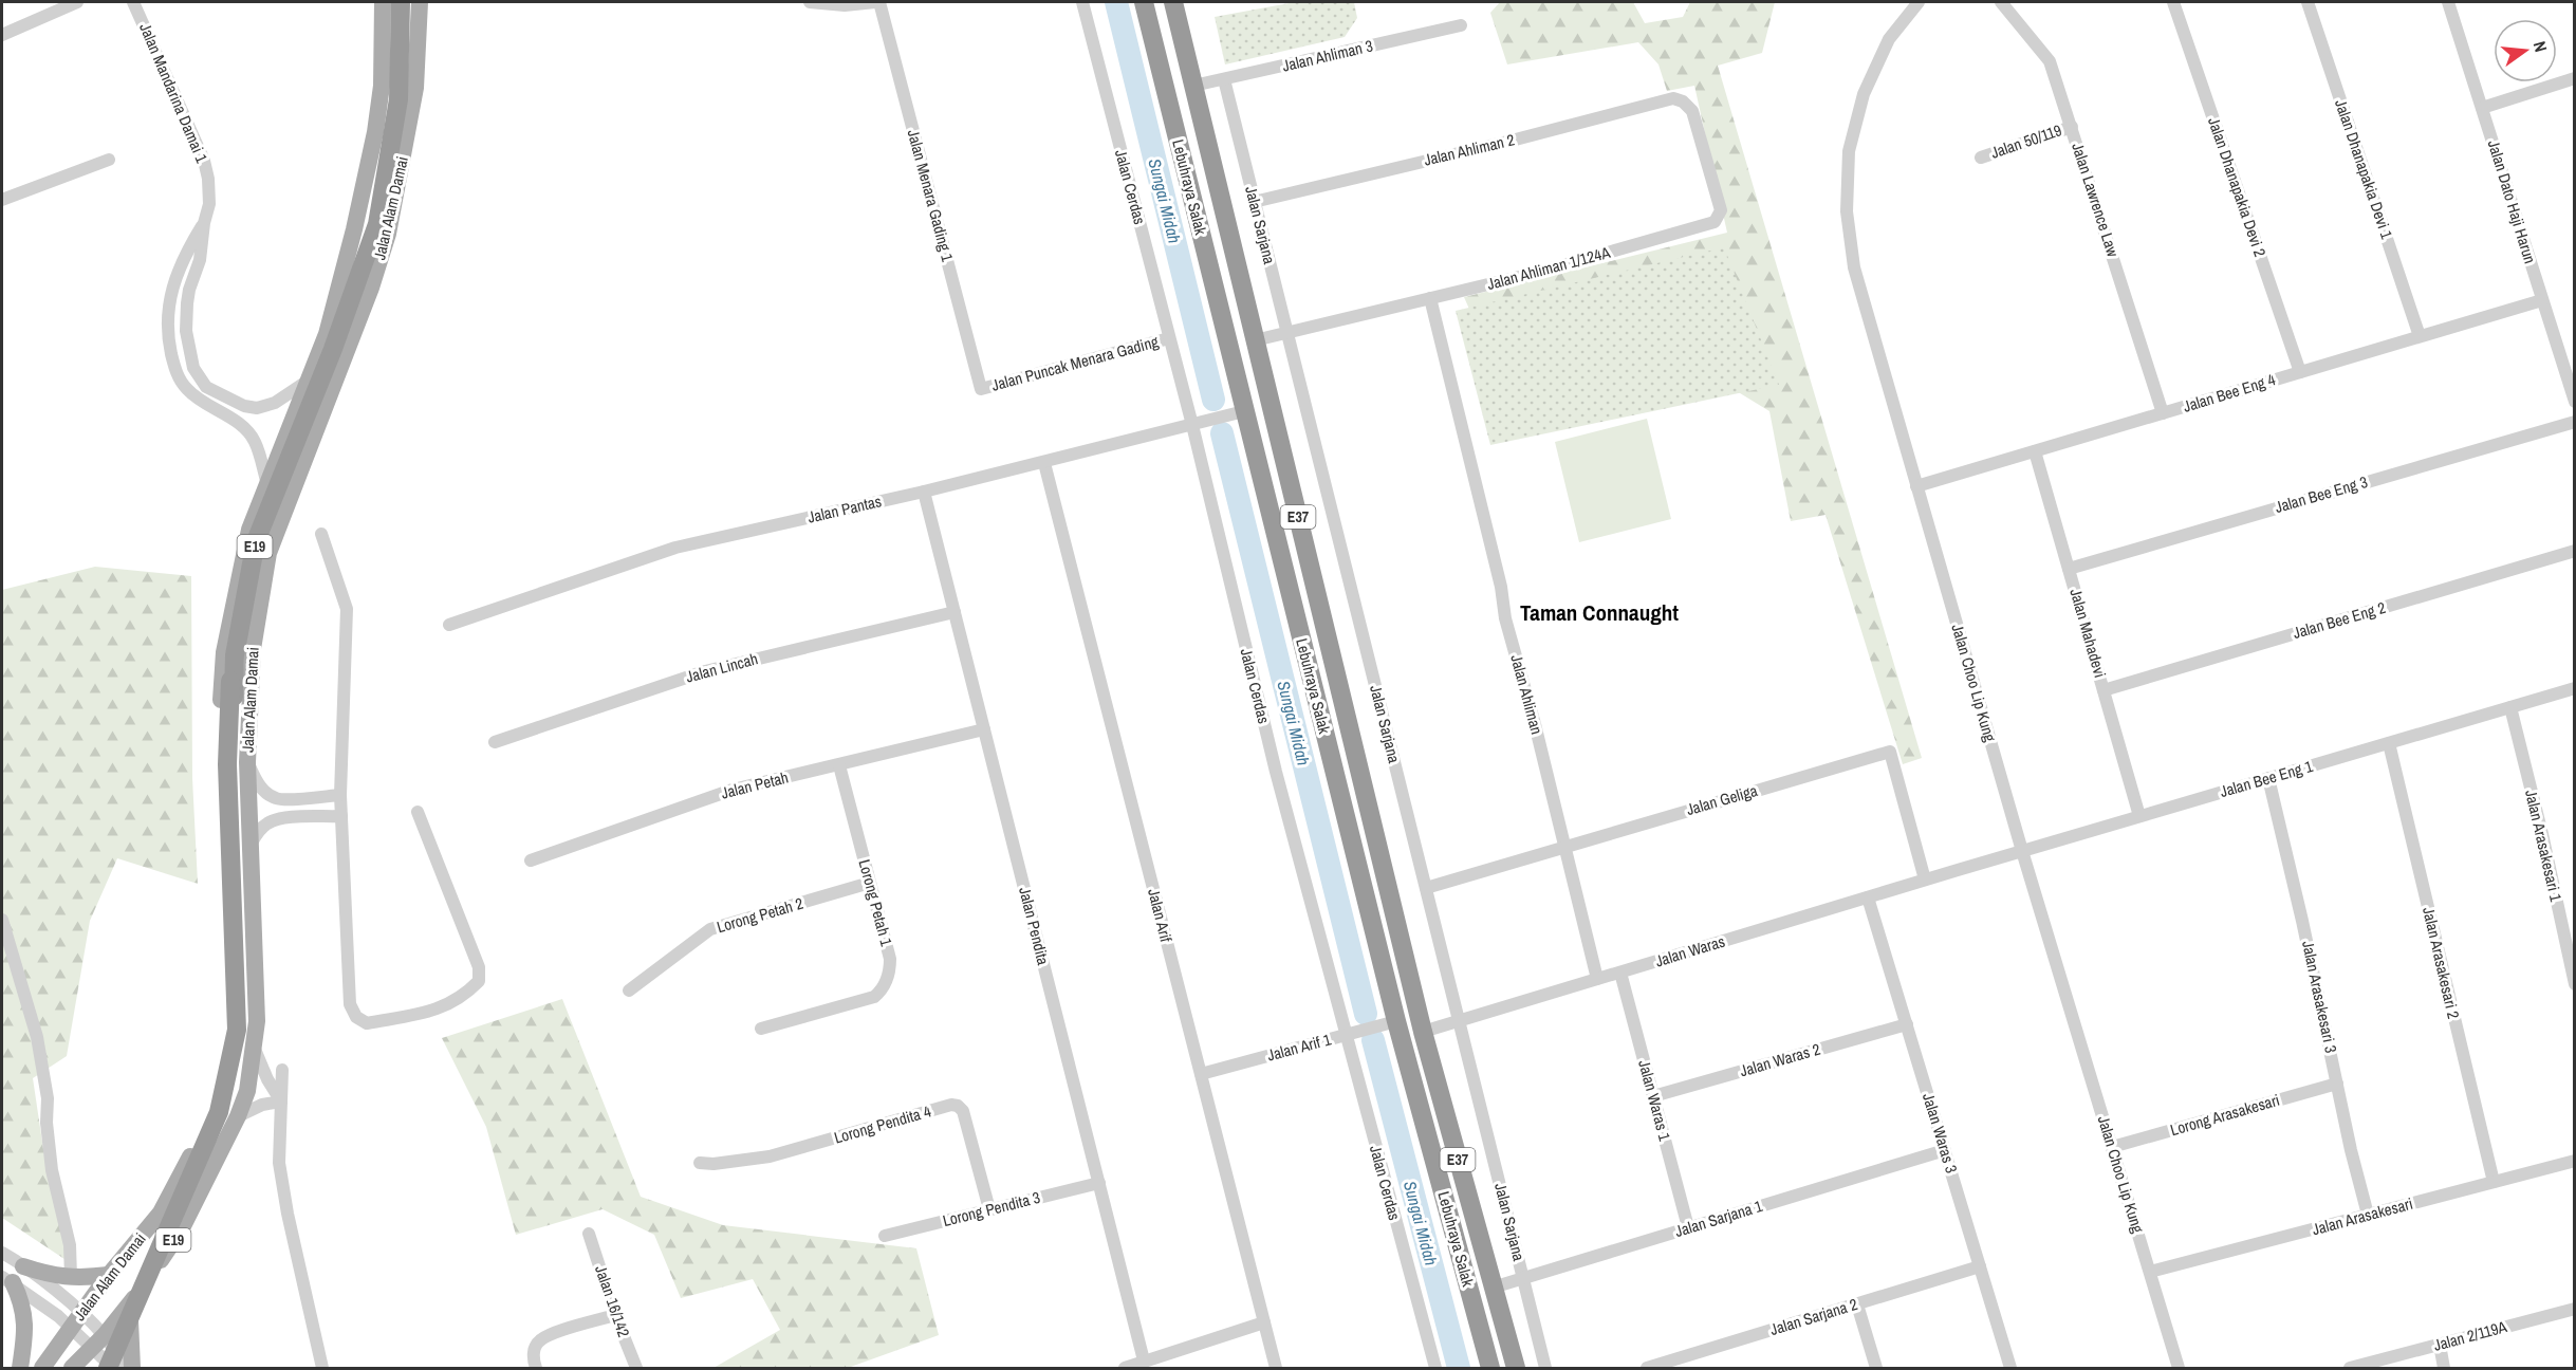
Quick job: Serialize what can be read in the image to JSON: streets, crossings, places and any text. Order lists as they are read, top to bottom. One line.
{"streets":{"highway":["Lebuhraya Salak","E37","E19"],"main road":["Jalan Alam Damai"],"street":["Jalan Ahliman 3","Jalan Mandarina Damai 1","Jalan 50/119","Jalan Ahliman 2","Jalan Dhanapakia Devi 1","Jalan Cerdas","Jalan Dhanapakia Devi 2","Jalan Menara Gading 1","Jalan Lawrence Law","Jalan Dato Haji Harun","Jalan Sarjana","Jalan Ahliman 1/124A","Jalan Puncak Menara Gading","Jalan Bee Eng 4","Jalan Bee Eng 3","Jalan Pantas","Jalan Bee Eng 2","Jalan Mahadevi","Jalan Lincah","Jalan Choo Lip Kung","Jalan Ahliman","Jalan Bee Eng 1","Jalan Petah","Jalan Geliga","Jalan Arasakesari 1","Lorong Petah 1","Lorong Petah 2","Jalan Arif","Jalan Pendita","Jalan Waras","Jalan Arasakesari 2","Jalan Arasakesari 3","Jalan Arif 1","Jalan Waras 2","Jalan Waras 1","Lorong Arasakesari","Lorong Pendita 4","Jalan Waras 3","Lorong Pendita 3","Jalan Arasakesari","Jalan Sarjana 1","Jalan 16/142","Jalan Sarjana 2","Jalan 2/119A"]},"crossings":[["Jalan Ahliman 3","Lebuhraya Salak"],["Jalan Ahliman 3","Jalan Sarjana"],["Jalan Mandarina Damai 1","Jalan Alam Damai"],["Jalan 50/119","Jalan Lawrence Law"],["Jalan Ahliman 2","Jalan Sarjana"],["Jalan Ahliman 2","Jalan Ahliman 1/124A"],["Jalan Dhanapakia Devi 1","Jalan Bee Eng 4"],["Jalan Cerdas","Jalan Puncak Menara Gading"],["Jalan Cerdas","Jalan Pantas"],["Jalan Cerdas","Jalan Arif 1"],["Lebuhraya Salak","Jalan Ahliman 1/124A"],["Lebuhraya Salak","Jalan Pantas"],["Lebuhraya Salak","Jalan Waras"],["Lebuhraya Salak","Jalan Arif 1"],["Lebuhraya Salak","Jalan Sarjana 1"],["Jalan Dhanapakia Devi 2","Jalan Bee Eng 4"],["Jalan Menara Gading 1","Jalan Puncak Menara Gading"],["Jalan Lawrence Law","Jalan Bee Eng 4"],["Jalan Dato Haji Harun","Jalan Bee Eng 4"],["Jalan Sarjana","Jalan Ahliman 1/124A"],["Jalan Sarjana","Jalan Geliga"],["Jalan Sarjana","Jalan Waras"],["Jalan Sarjana","Jalan Sarjana 1"],["Jalan Ahliman 1/124A","Jalan Ahliman"],["Jalan Bee Eng 4","Jalan Mahadevi"],["Jalan Bee Eng 4","Jalan Choo Lip Kung"],["Jalan Bee Eng 3","Jalan Mahadevi"],["Jalan Pantas","Jalan Arif"],["Jalan Pantas","Jalan Pendita"],["Jalan Bee Eng 2","Jalan Mahadevi"],["Jalan Mahadevi","Jalan Bee Eng 1"],["Jalan Lincah","Jalan Pendita"],["Jalan Choo Lip Kung","Jalan Bee Eng 1"],["Jalan Choo Lip Kung","Lorong Arasakesari"],["Jalan Choo Lip Kung","Jalan Arasakesari"],["Jalan Ahliman","Jalan Geliga"],["Jalan Ahliman","Jalan Waras"],["Jalan Bee Eng 1","Jalan Arasakesari 1"],["Jalan Bee Eng 1","Jalan Waras"],["Jalan Bee Eng 1","Jalan Arasakesari 2"],["Jalan Bee Eng 1","Jalan Arasakesari 3"],["Jalan Petah","Lorong Petah 1"],["Jalan Petah","Jalan Pendita"],["Jalan Geliga","Jalan Waras"],["Lorong Petah 1","Lorong Petah 2"],["Jalan Arif","Jalan Arif 1"],["Jalan Pendita","Lorong Pendita 3"],["Jalan Waras","Jalan Waras 1"],["Jalan Waras","Jalan Waras 3"],["Jalan Arasakesari 2","Jalan Arasakesari"],["Jalan Arasakesari 3","Lorong Arasakesari"],["Jalan Arasakesari 3","Jalan Arasakesari"],["Jalan Waras 2","Jalan Waras 1"],["Jalan Waras 2","Jalan Waras 3"],["Jalan Waras 1","Jalan Sarjana 1"],["Lorong Pendita 4","Lorong Pendita 3"],["Jalan Waras 3","Jalan Sarjana 1"],["Jalan Waras 3","Jalan Sarjana 2"]],"districts":["Taman Connaught"],"water":["Sungai Midah"],"north":"right"}
